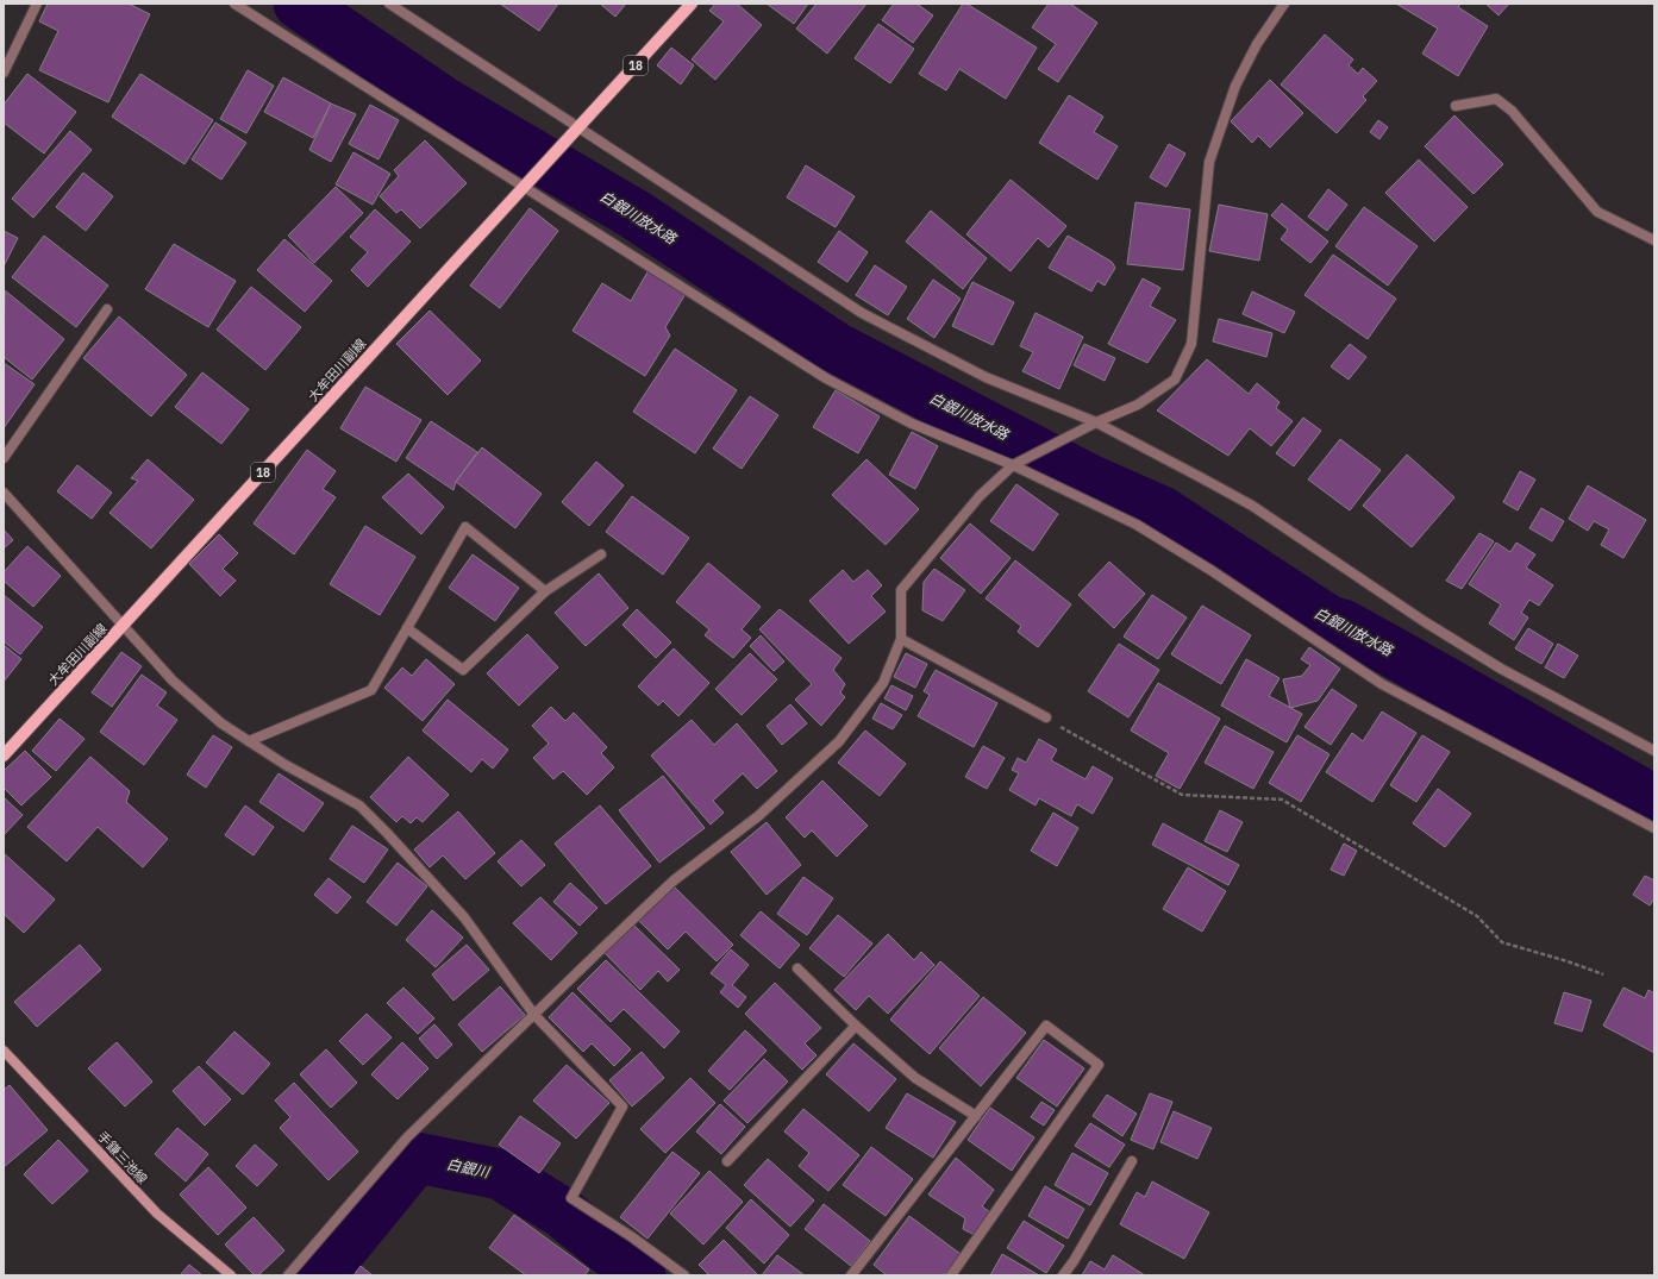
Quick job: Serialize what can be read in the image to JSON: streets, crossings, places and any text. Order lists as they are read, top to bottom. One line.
{"streets":{"main road":["18","大牟田川副線","手鎌三池線"]},"water":["白銀川放水路","白銀川"]}
